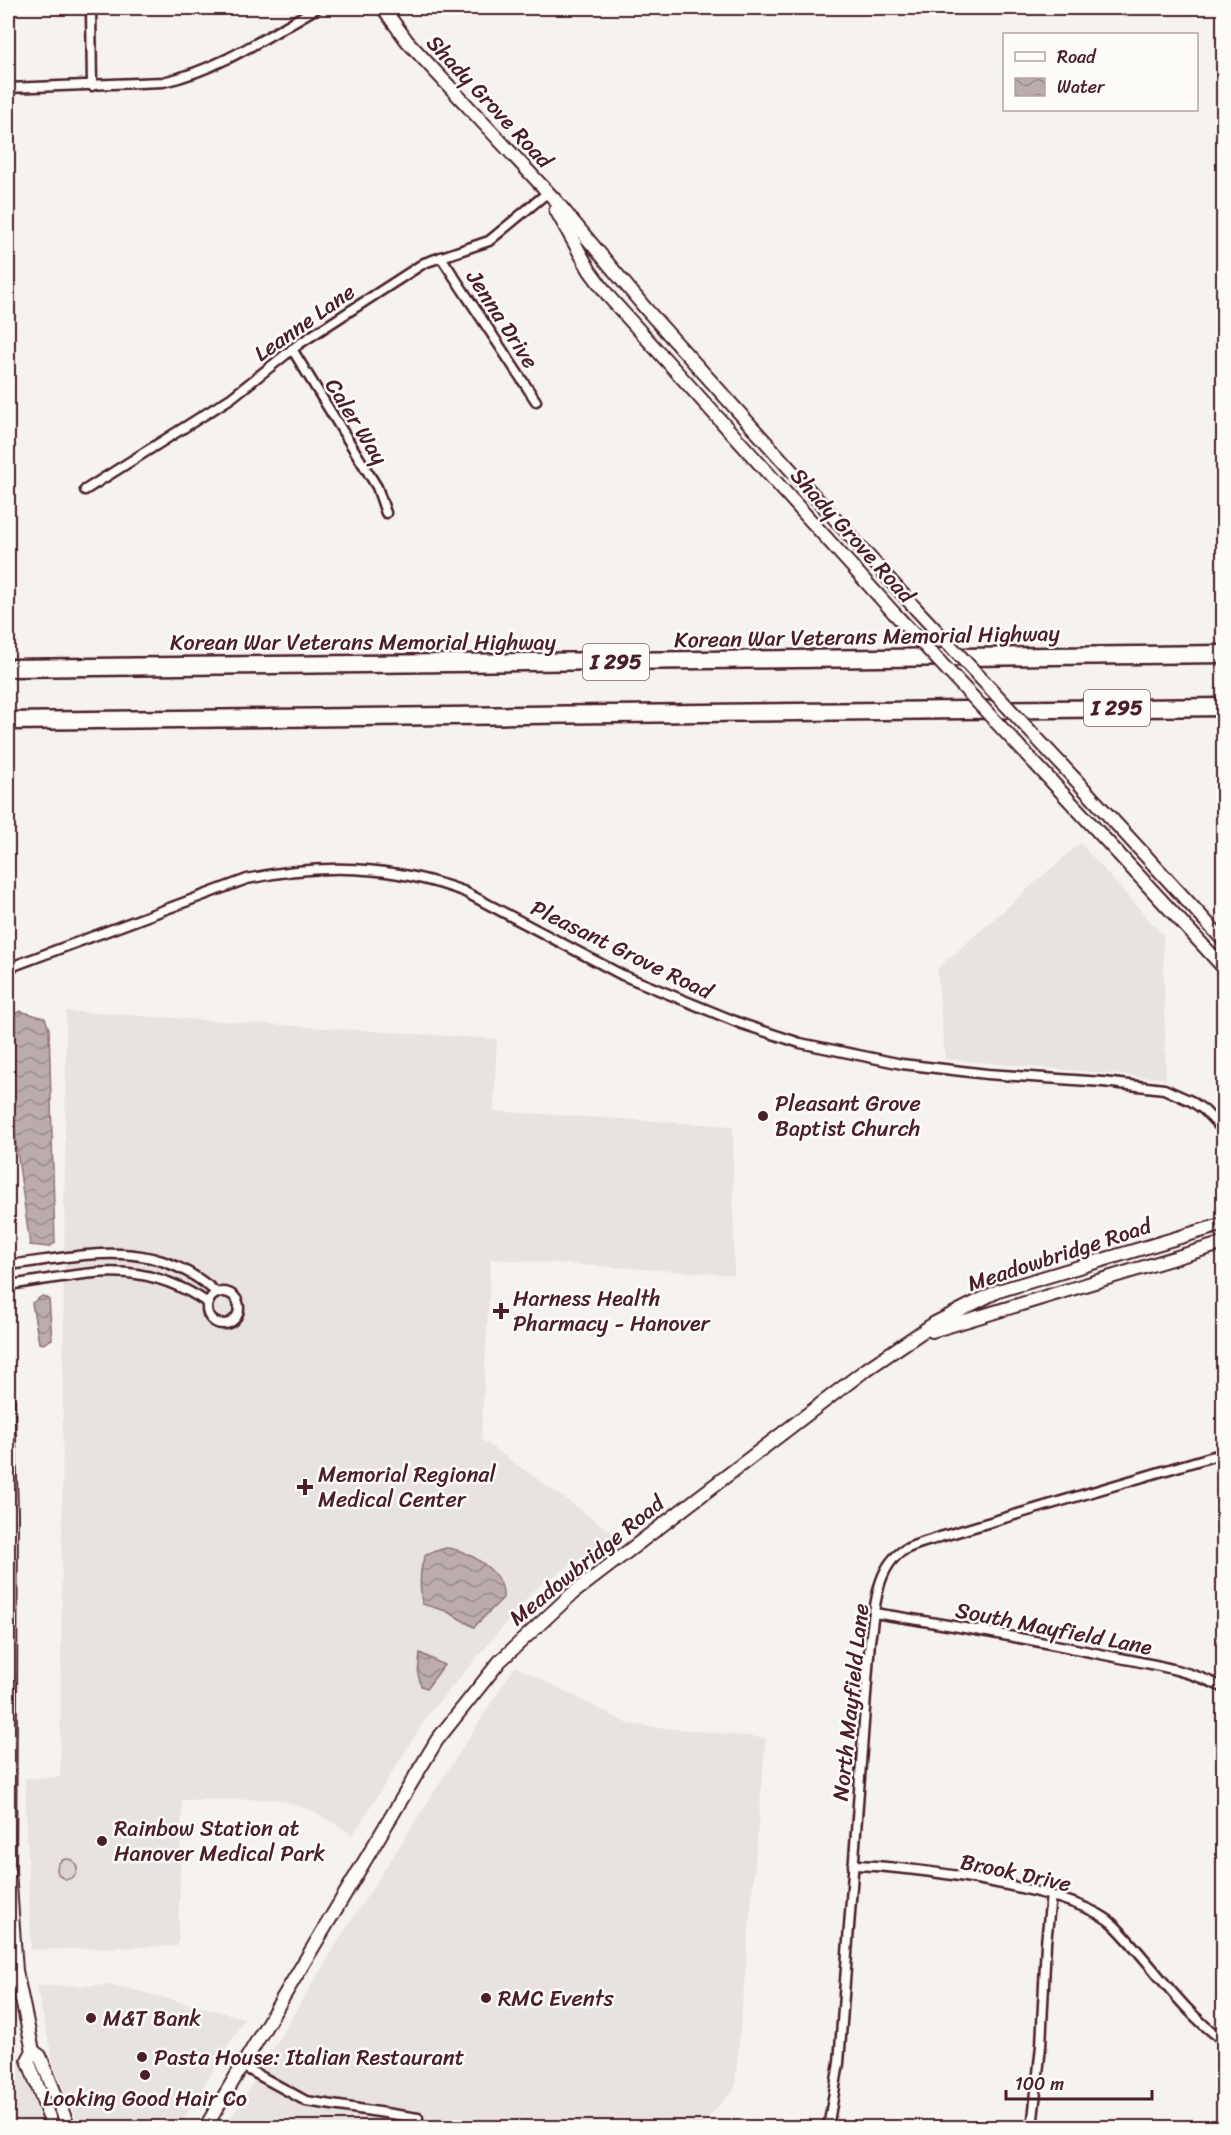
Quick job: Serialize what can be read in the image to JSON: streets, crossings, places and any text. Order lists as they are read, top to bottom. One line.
{"streets":{"highway":["Korean War Veterans Memorial Highway","I 295"],"main road":["Shady Grove Road","Meadowbridge Road"],"street":["Jenna Drive","Leanne Lane","Caler Way","Pleasant Grove Road","South Mayfield Lane","North Mayfield Lane","Brook Drive"]},"crossings":[["Shady Grove Road","Leanne Lane"],["Jenna Drive","Leanne Lane"],["Leanne Lane","Caler Way"],["South Mayfield Lane","North Mayfield Lane"],["North Mayfield Lane","Brook Drive"]],"places":{"other":["Pleasant Grove Baptist Church","Rainbow Station at Hanover Medical Park","RMC Events","M&T Bank","Pasta House: Italian Restaurant","Looking Good Hair Co"],"health":["Harness Health Pharmacy - Hanover","Memorial Regional Medical Center"]},"legend":["Road","Water"],"scale_bar":"100 m"}
